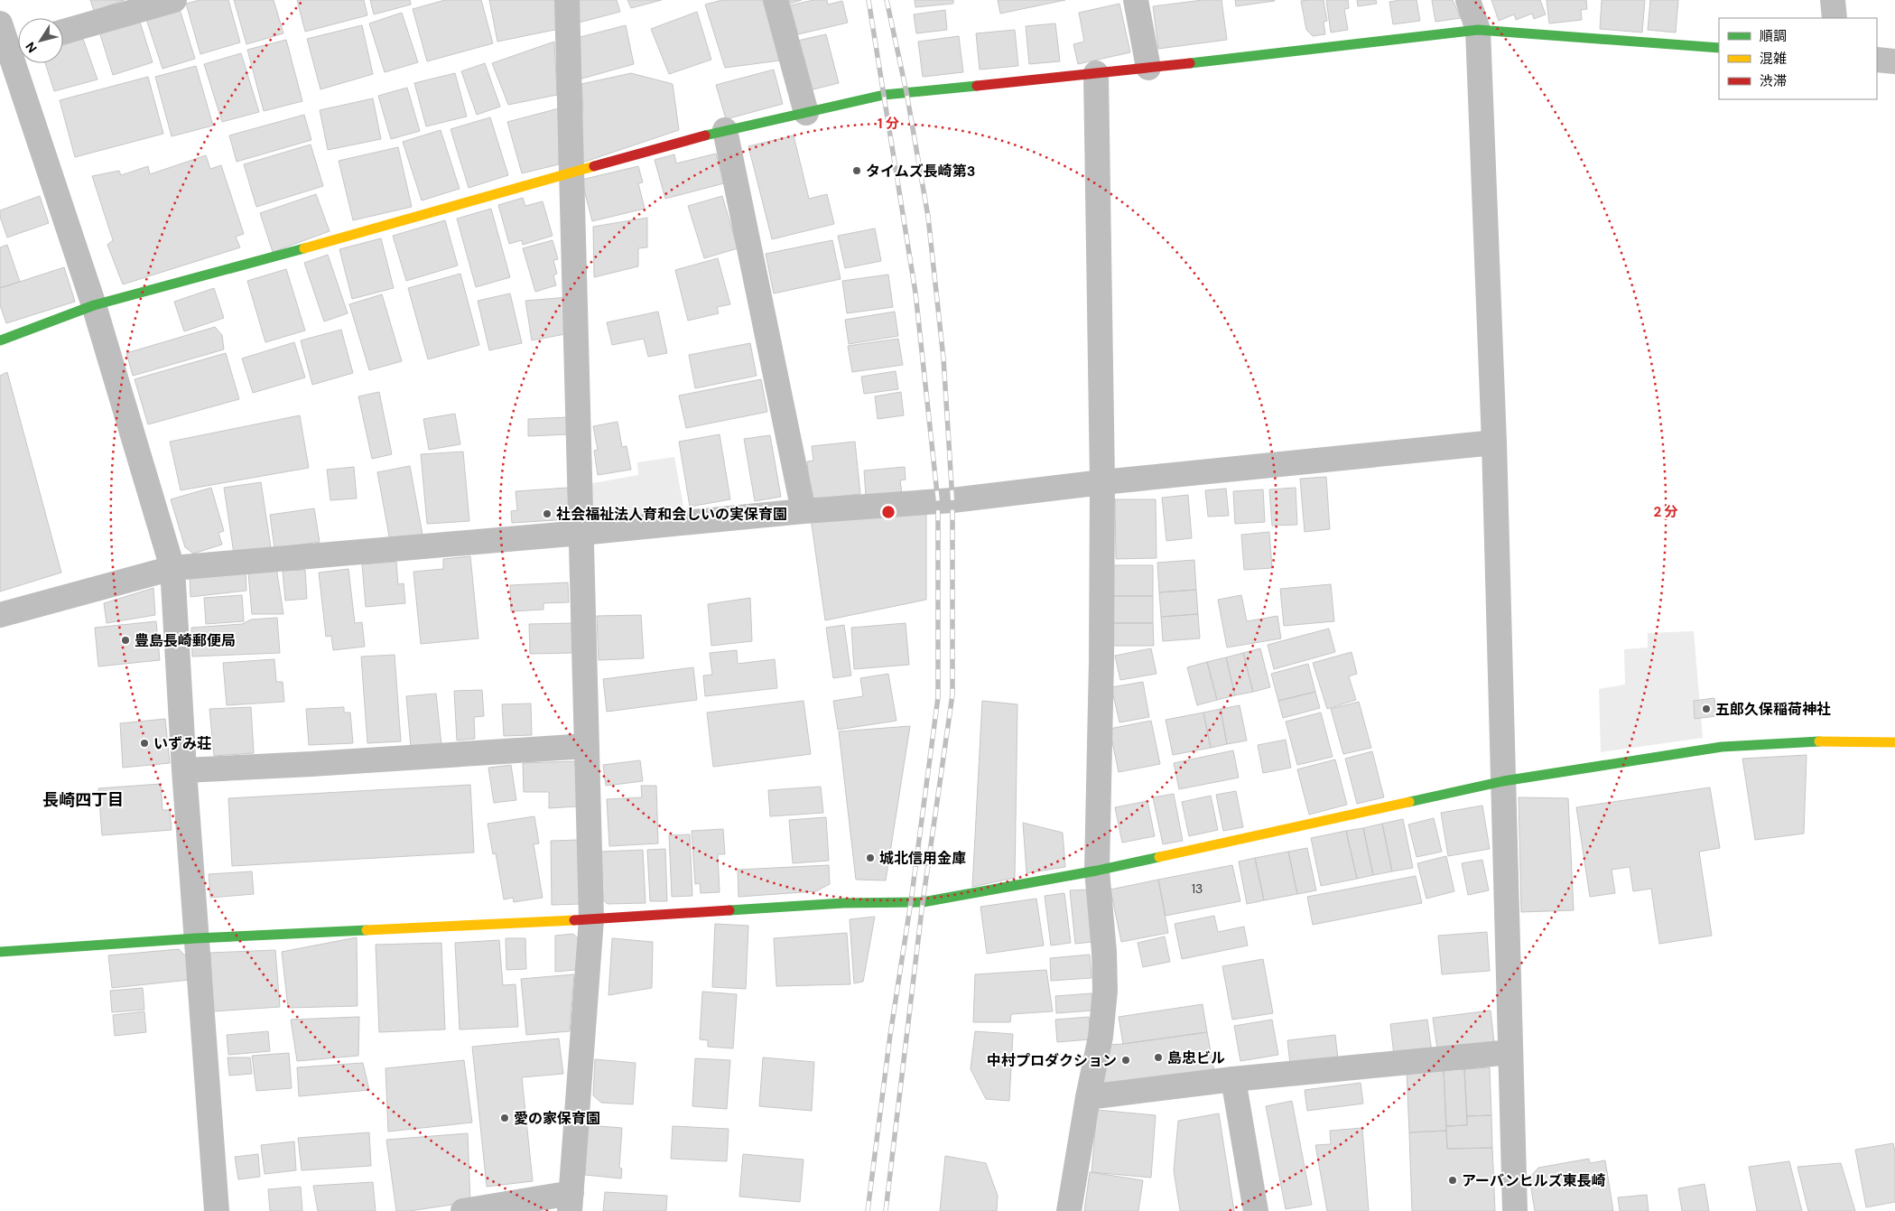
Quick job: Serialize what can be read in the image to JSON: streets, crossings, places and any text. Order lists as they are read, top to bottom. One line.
{"districts":["長崎四丁目"],"places":["タイムズ長崎第3","社会福祉法人育和会しいの実保育園","豊島長崎郵便局","五郎久保稲荷神社","いずみ荘","城北信用金庫","島忠ビル","中村プロダクション","愛の家保育園","アーバンヒルズ東長崎"],"house_numbers":["13"],"legend":["順調","混雑","渋滞"],"north":"bottom left","rings":["1 分","2 分"]}
